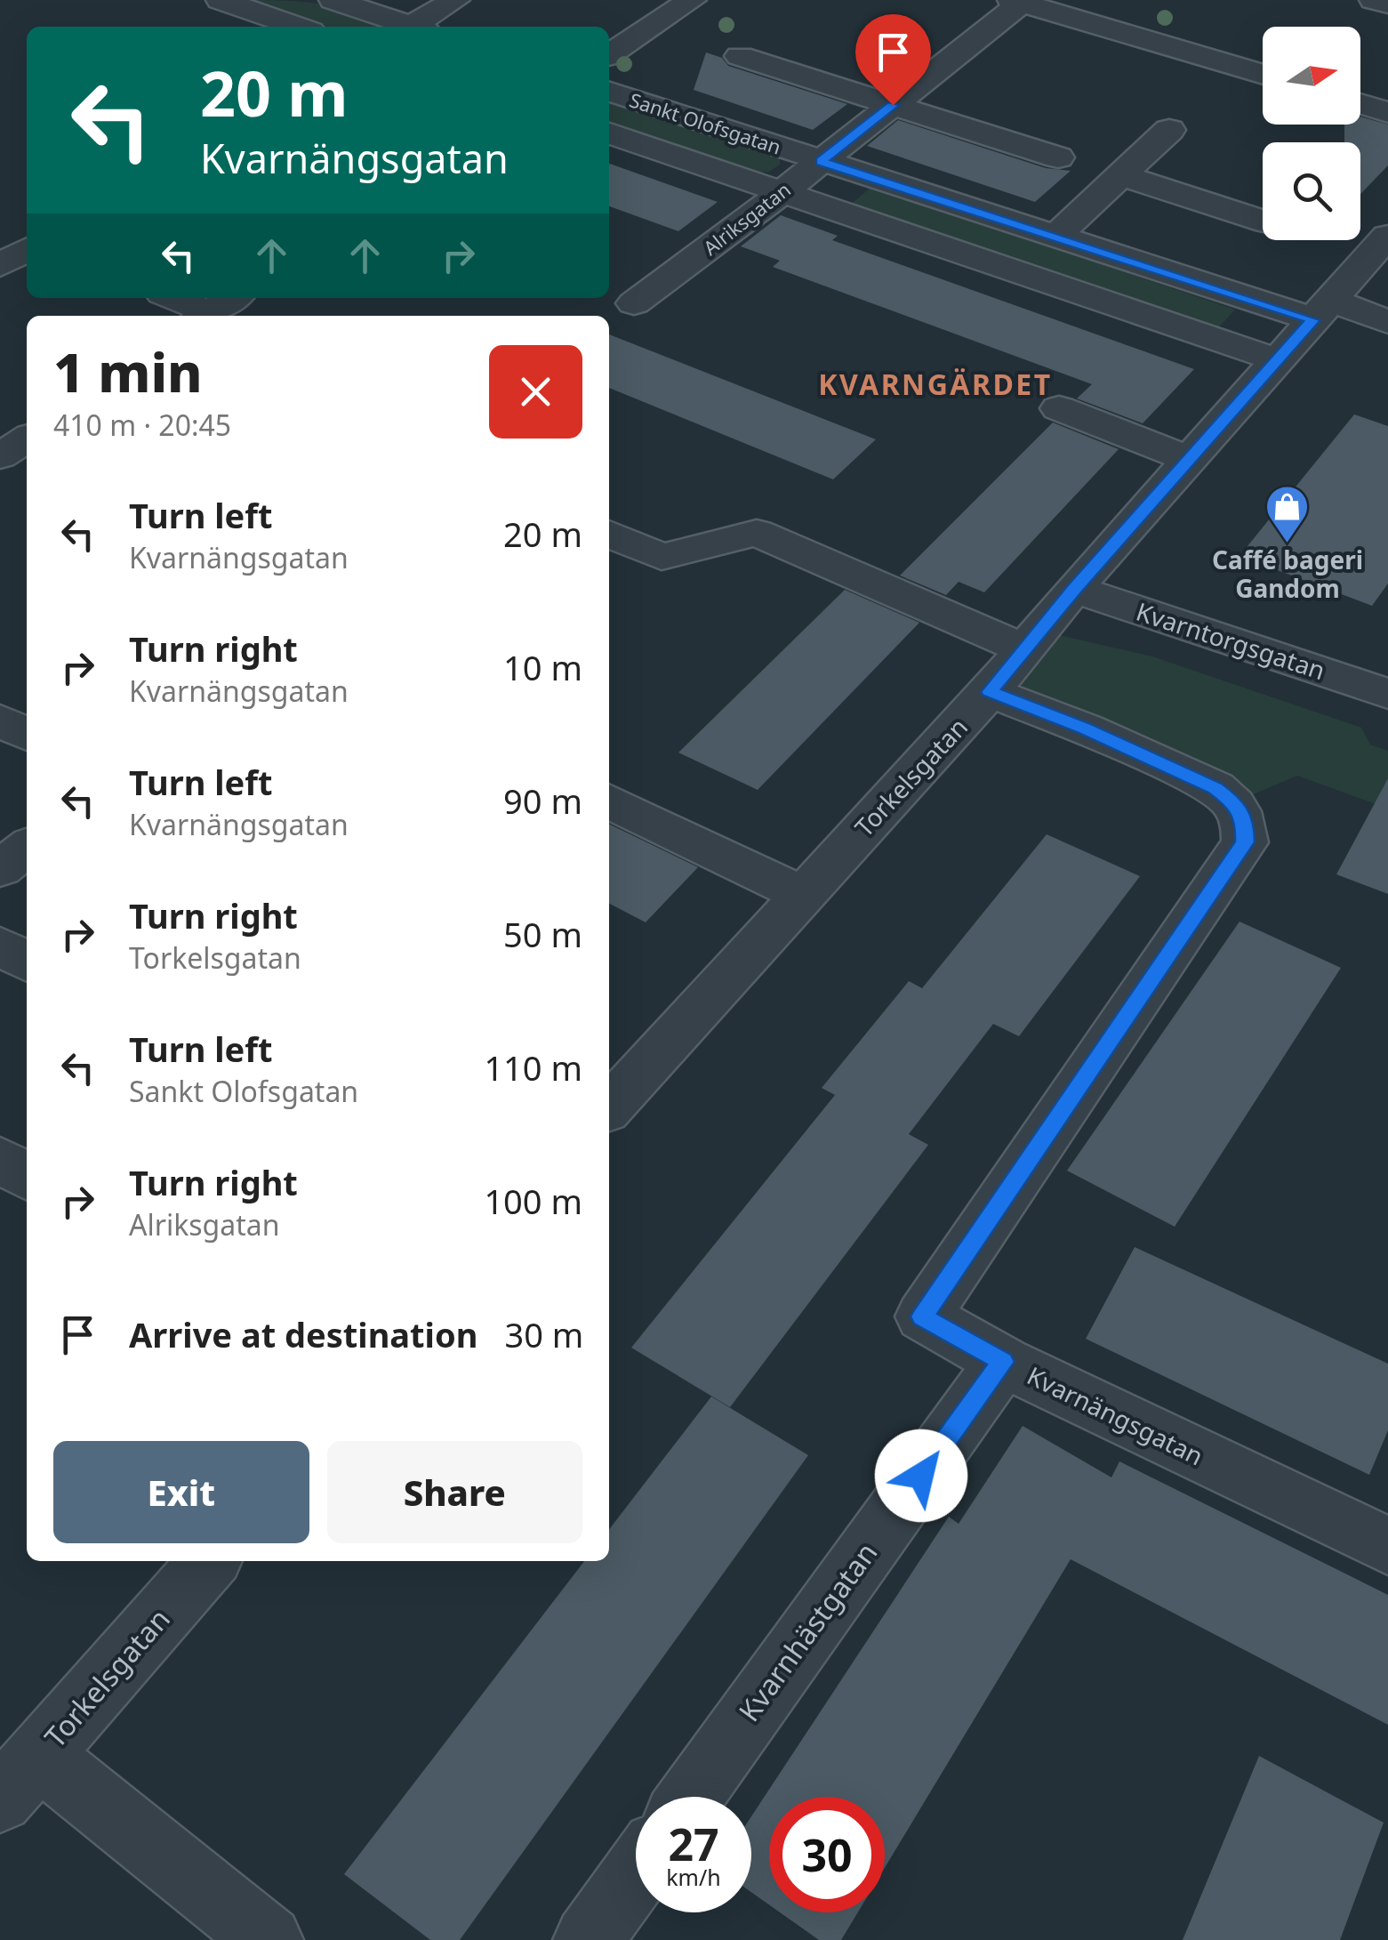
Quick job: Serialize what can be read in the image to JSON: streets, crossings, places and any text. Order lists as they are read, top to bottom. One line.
{"streets":{"street":["Sankt Olofsgatan","Alriksgatan","Kvarntorgsgatan","Torkelsgatan","Kvarnängsgatan","Kvarnhästgatan"]},"crossings":[["Sankt Olofsgatan","Alriksgatan"],["Sankt Olofsgatan","Torkelsgatan"],["Kvarntorgsgatan","Torkelsgatan"],["Torkelsgatan","Kvarnängsgatan"],["Kvarnängsgatan","Kvarnhästgatan"]],"districts":["KVARNGÄRDET"],"places":{"shop":["Caffé bageri Gandom"]},"north":"right","page":{"turn":["20 m","Kvarnängsgatan"],"heading":["1 min","410 m · 20:45"],"list":[{"name":"Turn left","note":"Kvarnängsgatan","value":"20 m"},{"name":"Turn right","note":"Kvarnängsgatan","value":"10 m"},{"name":"Turn left","note":"Kvarnängsgatan","value":"90 m"},{"name":"Turn right","note":"Torkelsgatan","value":"50 m"},{"name":"Turn left","note":"Sankt Olofsgatan","value":"110 m"},{"name":"Turn right","note":"Alriksgatan","value":"100 m"},{"name":"Arrive at destination","value":"30 m"}],"buttons":["Exit","Share"],"speed":"27 km/h","limit":"30"}}
